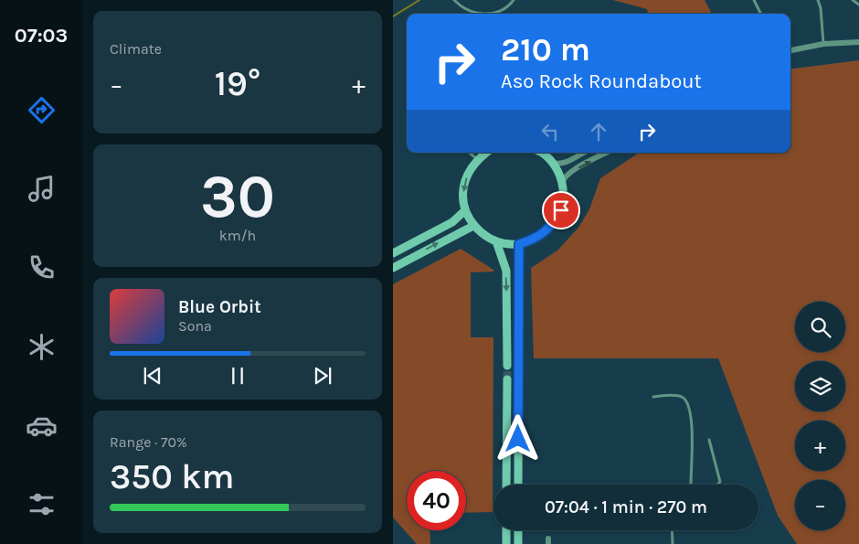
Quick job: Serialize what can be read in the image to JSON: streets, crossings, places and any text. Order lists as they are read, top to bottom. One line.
{"page":{"tabs":"07:03","tile":["Climate",["30","km/h"],["Range · 70%","350 km"]],"turn":["210 m","Aso Rock Roundabout"],"heat":["−","19°","+"],"song":["Blue Orbit","Sona"],"map_buttons":["+","−"],"limit":"40","trip":"07:04 · 1 min · 270 m"}}
